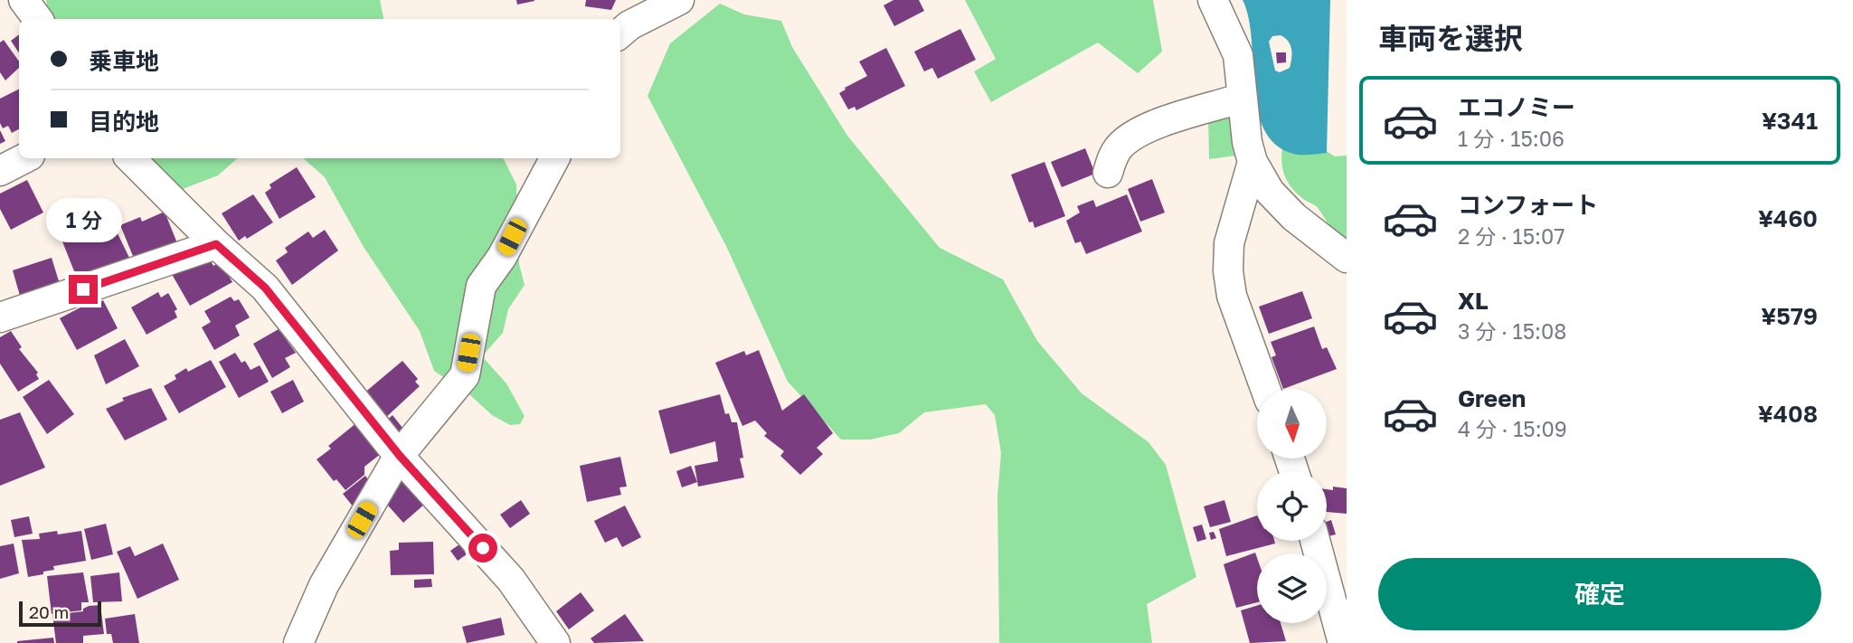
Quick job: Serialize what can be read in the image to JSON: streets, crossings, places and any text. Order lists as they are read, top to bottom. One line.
{"scale_bar":"20 m","north":"bottom","page":{"heading":"車両を選択","banner":["乗車地","目的地"],"list":[{"name":"エコノミー","note":"1 分 · 15:06","value":"¥341"},{"name":"コンフォート","note":"2 分 · 15:07","value":"¥460"},{"name":"XL","note":"3 分 · 15:08","value":"¥579"},{"name":"Green","note":"4 分 · 15:09","value":"¥408"}],"bubble":"1 分","buttons":"確定","scale":"20 m"}}
